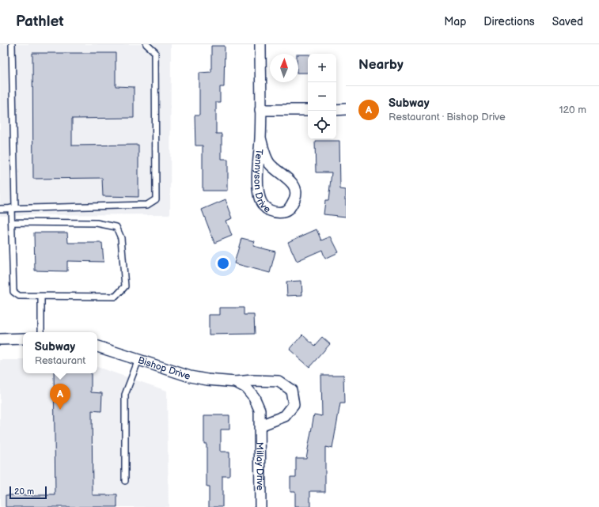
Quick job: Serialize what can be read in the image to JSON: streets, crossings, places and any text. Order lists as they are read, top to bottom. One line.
{"streets":{"street":["Tennyson Drive","Bishop Drive","Millay Drive"]},"crossings":[["Bishop Drive","Millay Drive"]],"scale_bar":"20 m","north":"top","page":{"header":"Pathlet","nav":["Map","Directions","Saved"],"heading":"Nearby","map_buttons":["+","−"],"list":[{"mark":"A","name":"Subway","note":"Restaurant · Bishop Drive","value":"120 m"}],"popup":["Subway","Restaurant"],"pins":"A","scale":"20 m"}}
